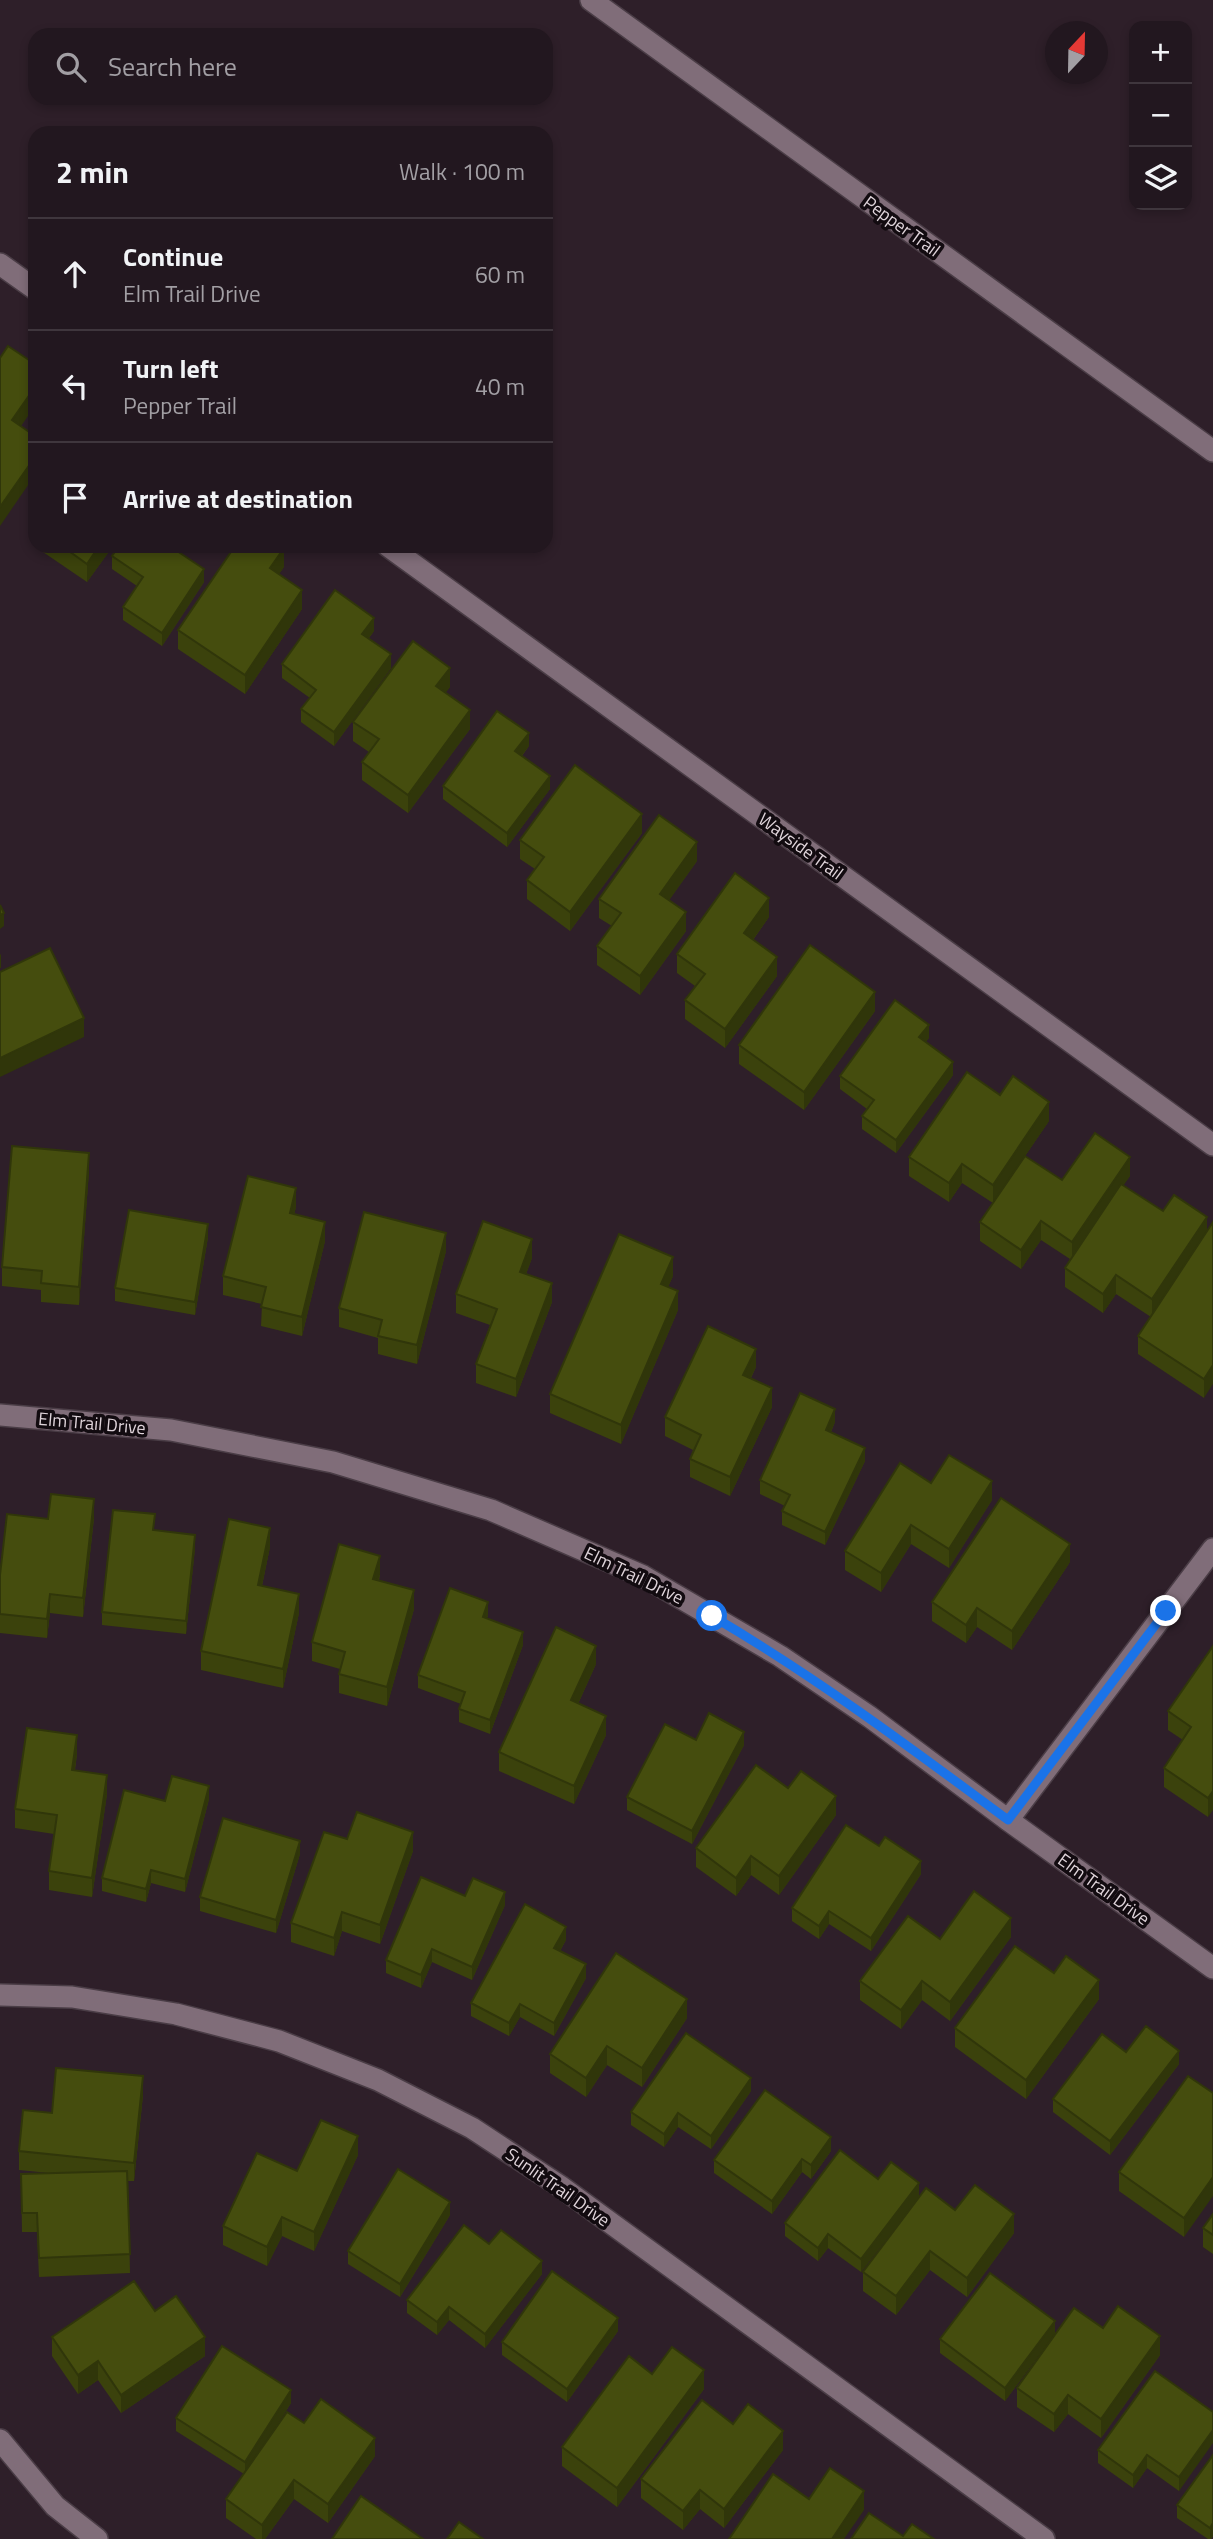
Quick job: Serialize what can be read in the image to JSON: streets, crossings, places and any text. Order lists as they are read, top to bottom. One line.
{"streets":{"street":["Pepper Trail","Wayside Trail","Elm Trail Drive","Sunlit Trail Drive"]},"north":"top","page":{"map_buttons":["+","−"],"search":"Search here","heading":["2 min","Walk · 100 m"],"list":[["Continue","Elm Trail Drive","60 m"],["Turn left","Pepper Trail","40 m"],"Arrive at destination"]}}
